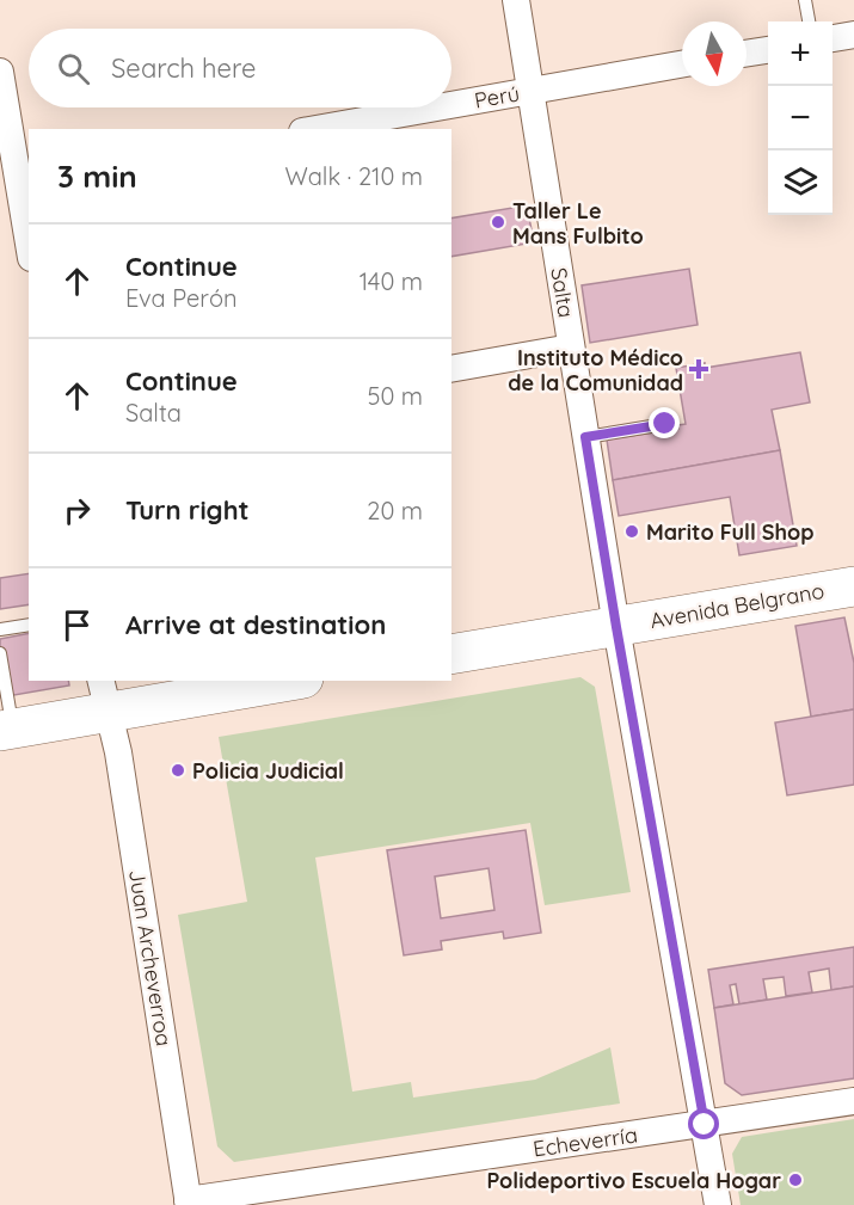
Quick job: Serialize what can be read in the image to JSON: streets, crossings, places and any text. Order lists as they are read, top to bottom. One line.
{"streets":{"main road":["Avenida Belgrano"],"street":["Perú","Salta","Juan Archeverroa","Echeverría"]},"crossings":[["Perú","Salta"],["Salta","Avenida Belgrano"],["Salta","Echeverría"],["Juan Archeverroa","Echeverría"]],"places":{"other":["Taller Le Mans Fulbito","Marito Full Shop","Policia Judicial","Polideportivo Escuela Hogar"],"health":["Instituto Médico de la Comunidad"]},"north":"bottom","page":{"map_buttons":["+","−"],"search":"Search here","heading":["3 min","Walk · 210 m"],"list":[["Continue","Eva Perón","140 m"],["Continue","Salta","50 m"],["Turn right","20 m"],"Arrive at destination"]}}
